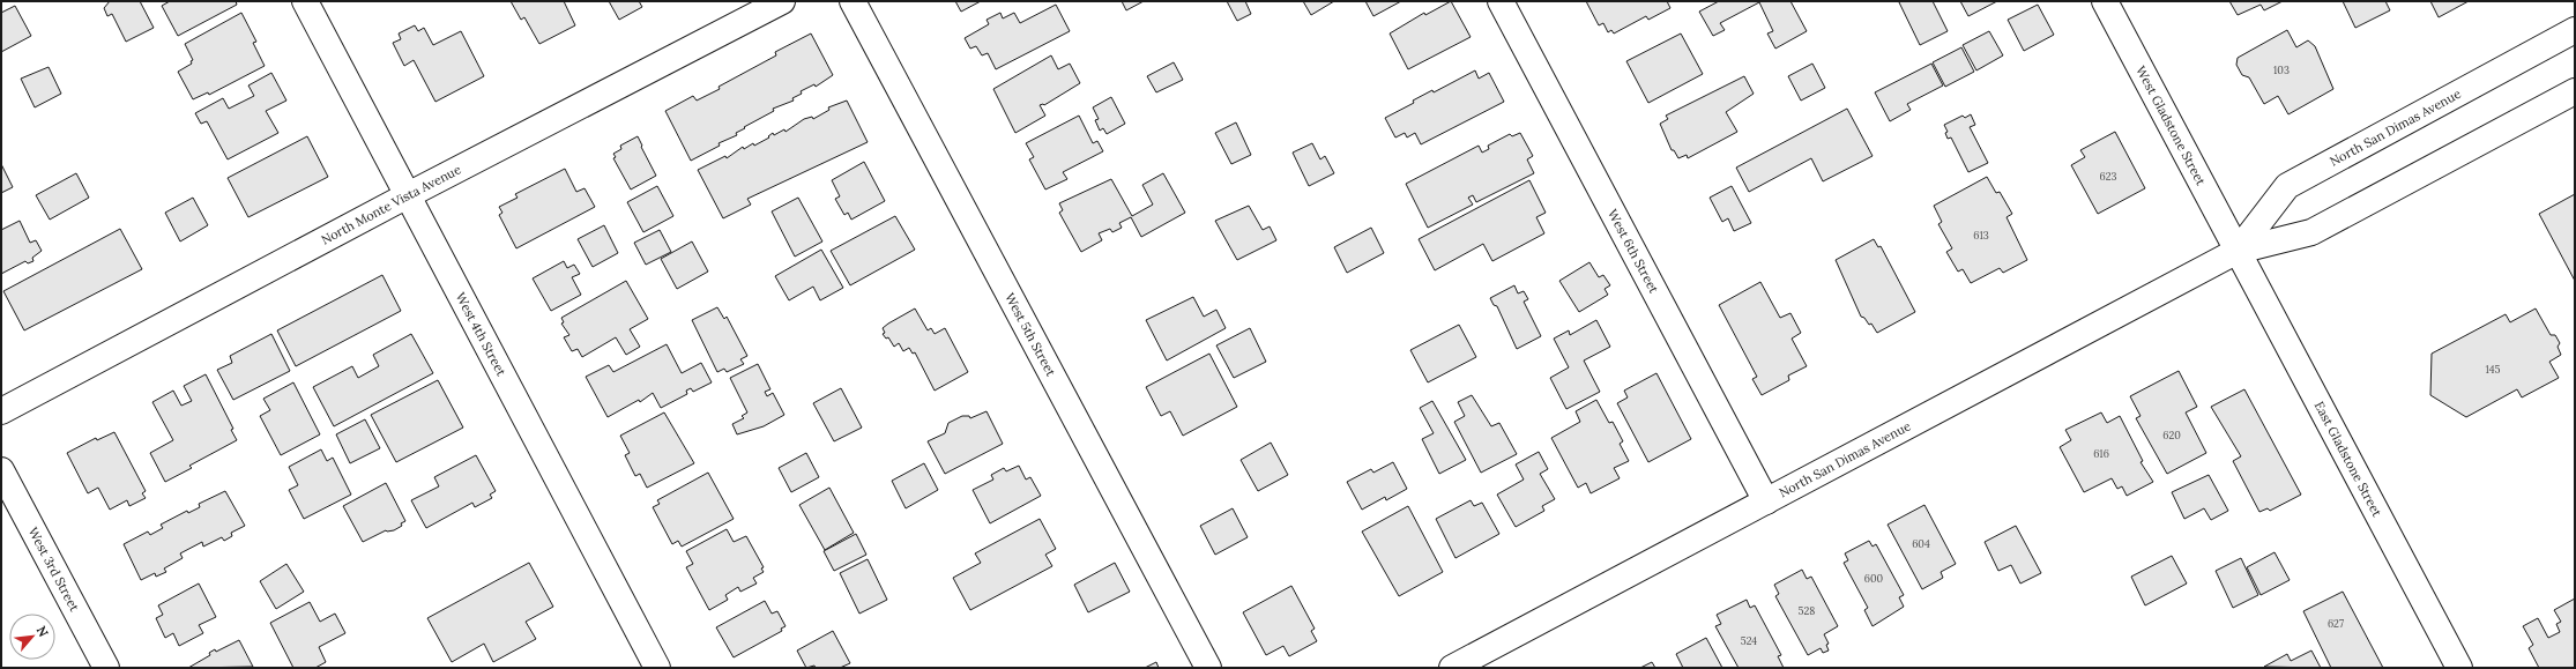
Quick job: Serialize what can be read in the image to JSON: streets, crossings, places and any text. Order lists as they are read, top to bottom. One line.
{"streets":{"street":["West Gladstone Street","North San Dimas Avenue","North Monte Vista Avenue","West 6th Street","West 4th Street","West 5th Street","East Gladstone Street","West 3rd Street"]},"crossings":[["West Gladstone Street","North San Dimas Avenue"],["West Gladstone Street","East Gladstone Street"],["North San Dimas Avenue","West 6th Street"],["North San Dimas Avenue","East Gladstone Street"],["North Monte Vista Avenue","West 4th Street"]],"house_numbers":["103","623","613","145","620","616","604","600","528","627","524"],"north":"top right"}
